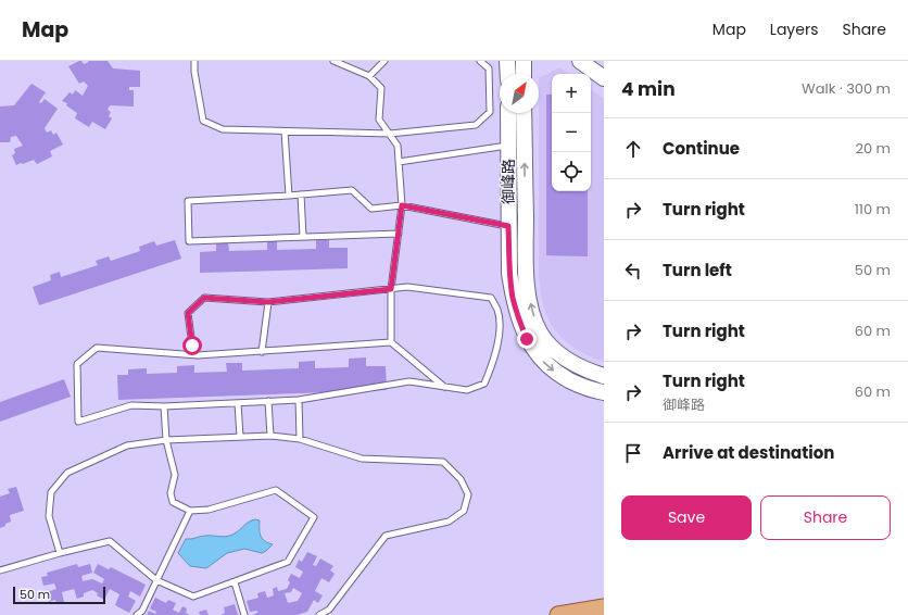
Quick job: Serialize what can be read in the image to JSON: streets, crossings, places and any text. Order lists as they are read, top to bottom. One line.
{"streets":{"street":["御峰路"]},"scale_bar":"50 m","north":"top right","page":{"header":"Map","nav":["Map","Layers","Share"],"heading":["4 min","Walk · 300 m"],"map_buttons":["+","−"],"list":[["Continue","20 m"],["Turn right","110 m"],["Turn left","50 m"],["Turn right","60 m"],["Turn right","御峰路","60 m"],"Arrive at destination"],"buttons":["Save","Share"],"scale":"50 m"}}
